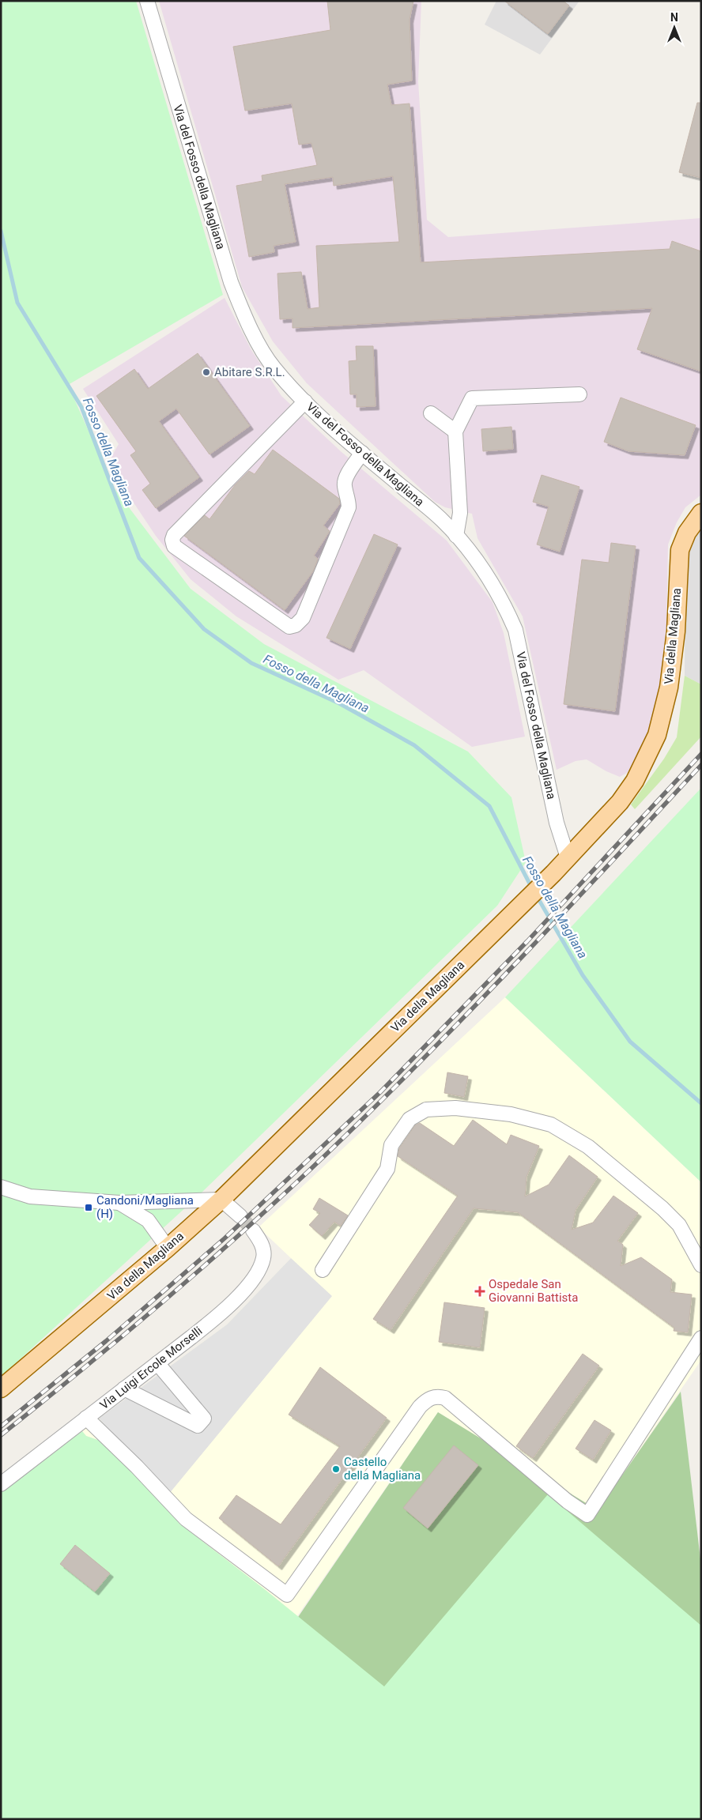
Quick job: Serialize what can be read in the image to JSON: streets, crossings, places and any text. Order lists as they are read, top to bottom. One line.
{"streets":{"main road":["Via della Magliana"],"street":["Via del Fosso della Magliana","Via Luigi Ercole Morselli"]},"crossings":[["Via del Fosso della Magliana","Via della Magliana"]],"water":["Fosso della Magliana"],"places":{"other":["Abitare S.R.L.","Castello della Magliana"],"transit":["Candoni/Magliana (H)"],"health":["Ospedale San Giovanni Battista"]},"north":"top"}
